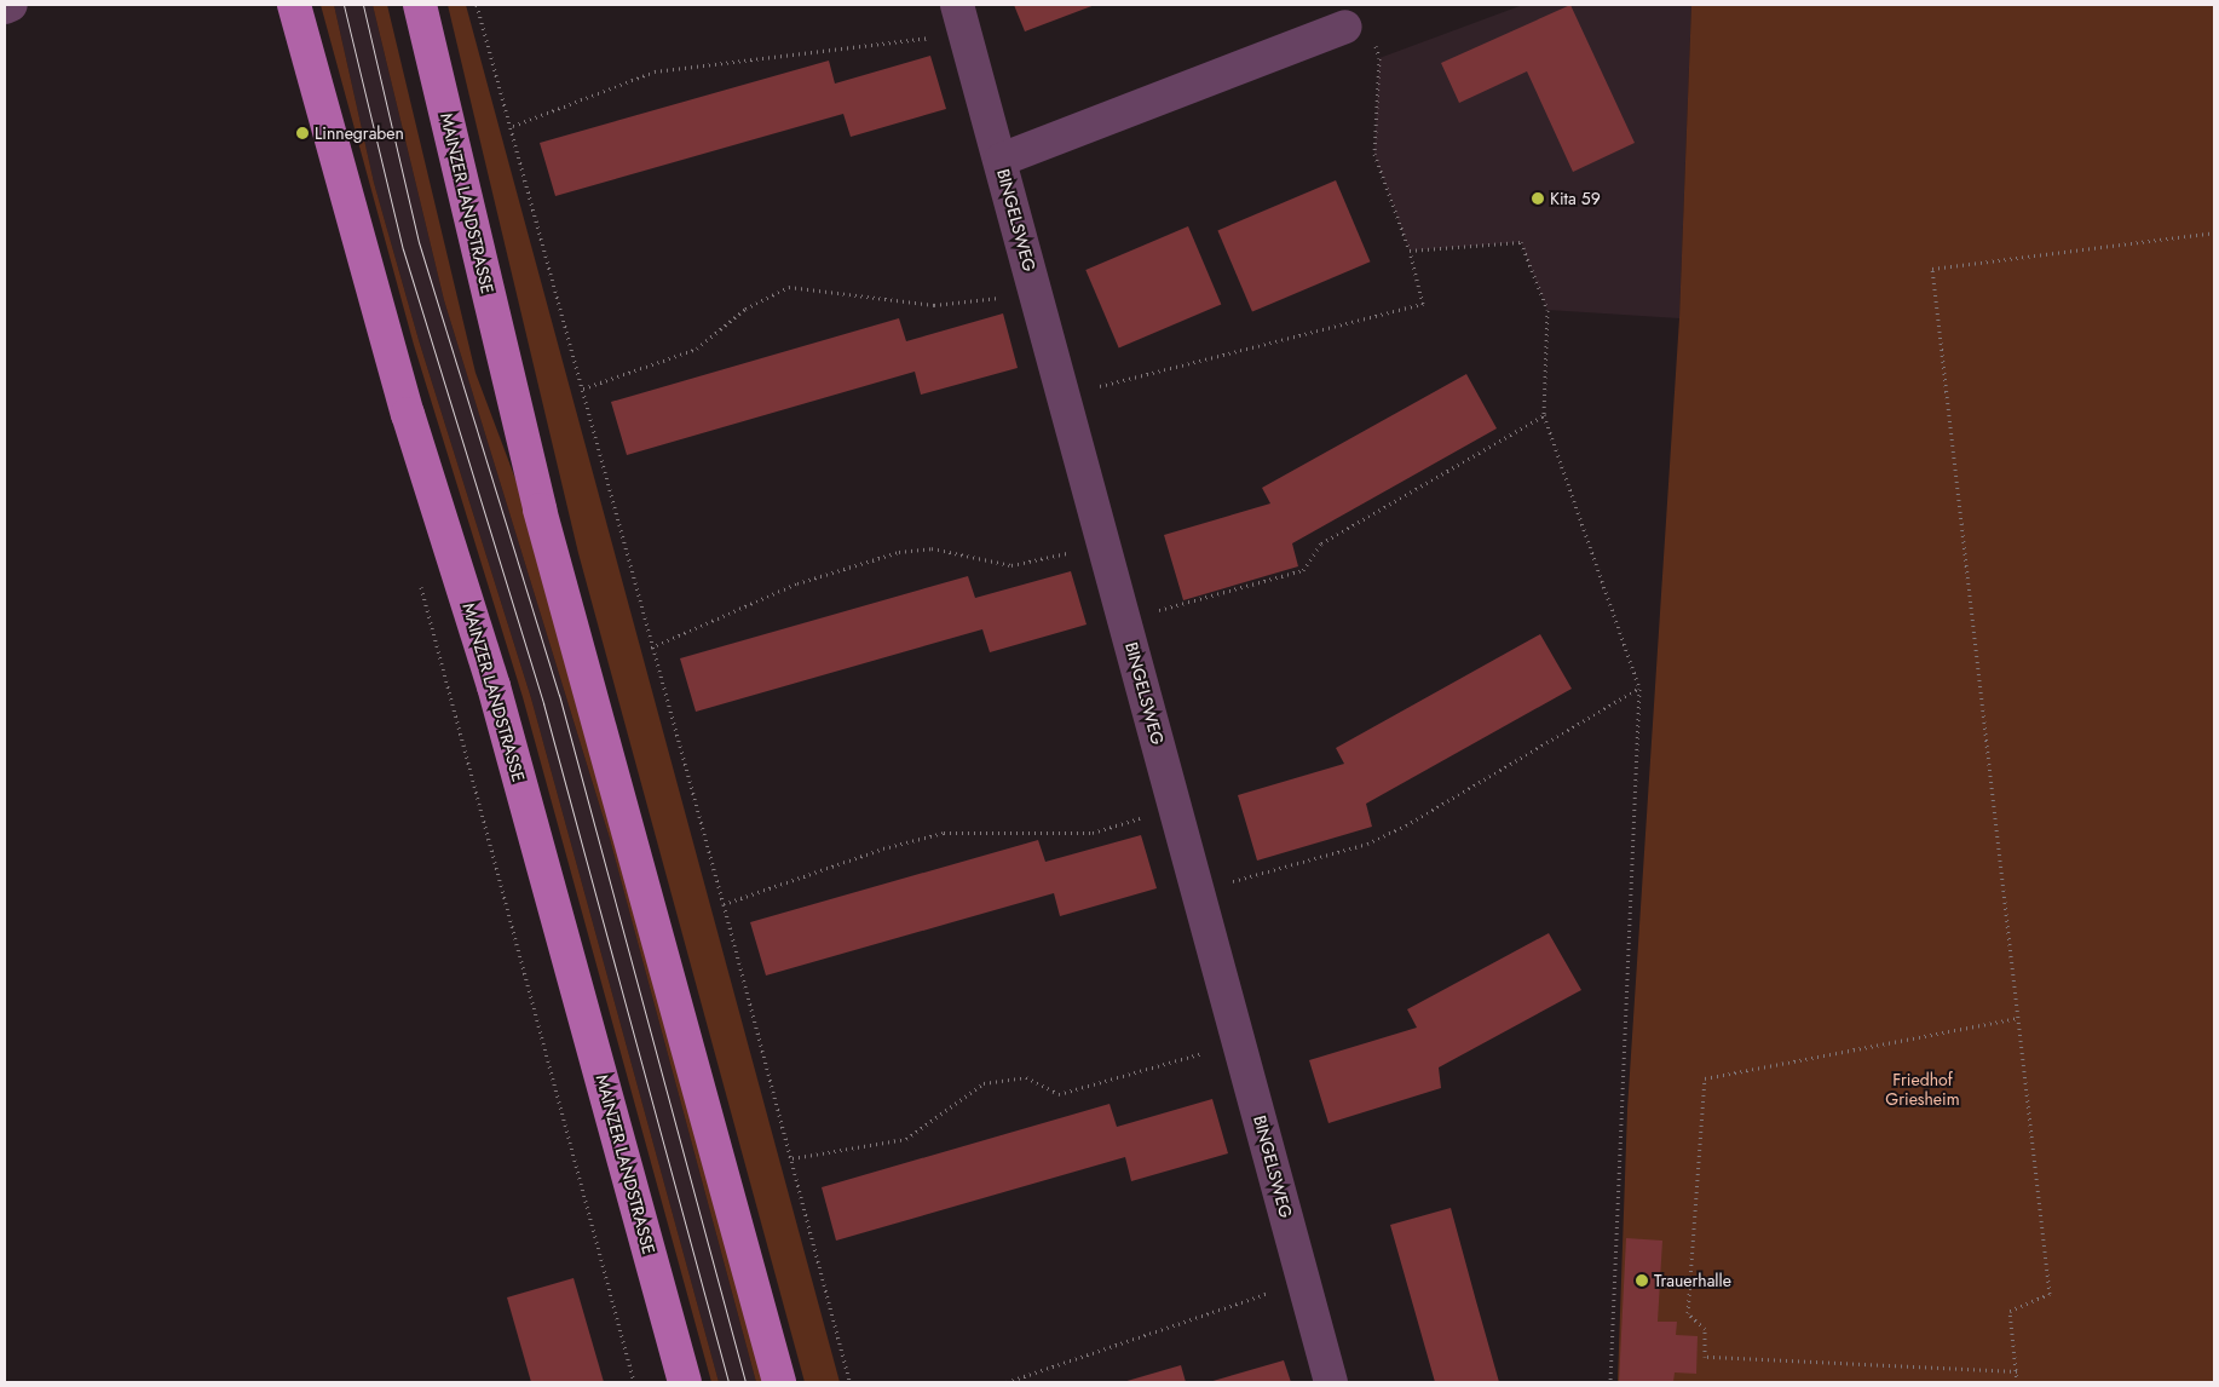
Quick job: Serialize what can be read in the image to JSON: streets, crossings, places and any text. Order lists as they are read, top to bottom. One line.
{"streets":{"main road":["MAINZER LANDSTRASSE"],"street":["BINGELSWEG"]},"parks":["Friedhof Griesheim"],"places":["Linnegraben","Kita 59","Trauerhalle"]}
